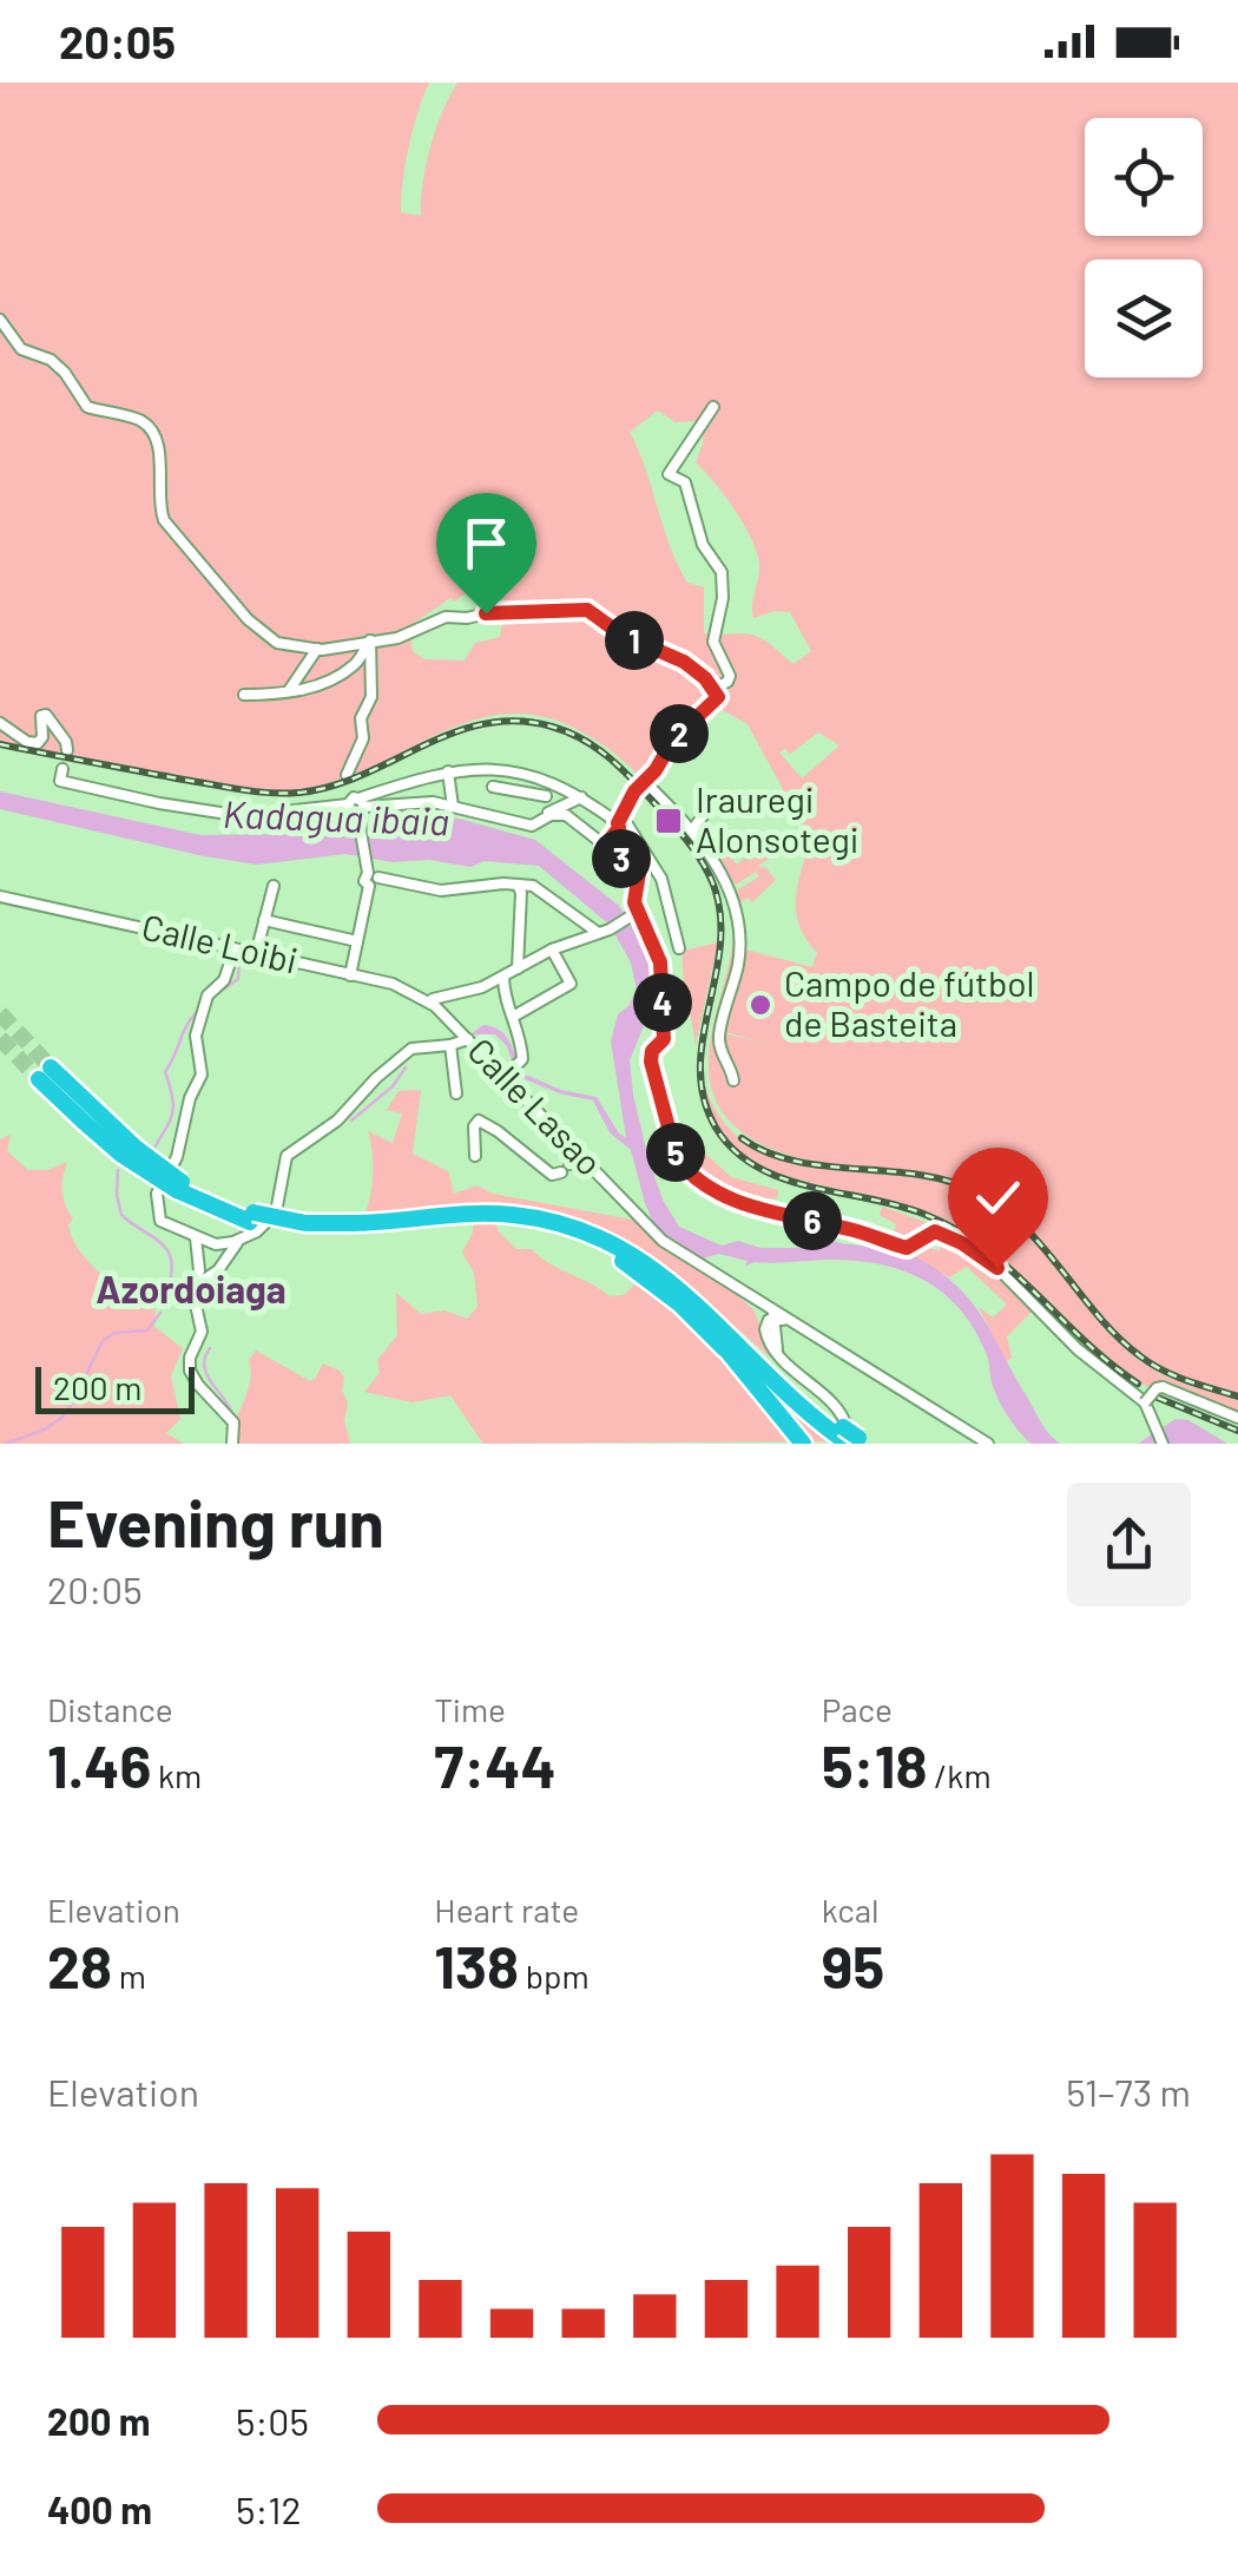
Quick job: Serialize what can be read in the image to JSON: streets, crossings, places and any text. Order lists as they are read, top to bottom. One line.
{"streets":{"street":["Calle Loibi","Calle Lasao"]},"districts":["Azordoiaga"],"water":["Kadagua ibaia"],"places":{"transit":["Irauregi Alonsotegi"],"other":["Campo de fútbol de Basteita"]},"scale_bar":"200 m","page":{"status":"20:05","pins":["1","2","3","4","5","6"],"scale":"200 m","heading":["Evening run","20:05"],"stats":[["Distance","1.46 km"],["Time","7:44"],["Pace","5:18 /km"],["Elevation","28 m"],["Heart rate","138 bpm"],["kcal","95"]],"chart":["Elevation","51–73 m"],"list":[{"name":"200 m","note":"5:05"},{"name":"400 m","note":"5:12"}]}}
